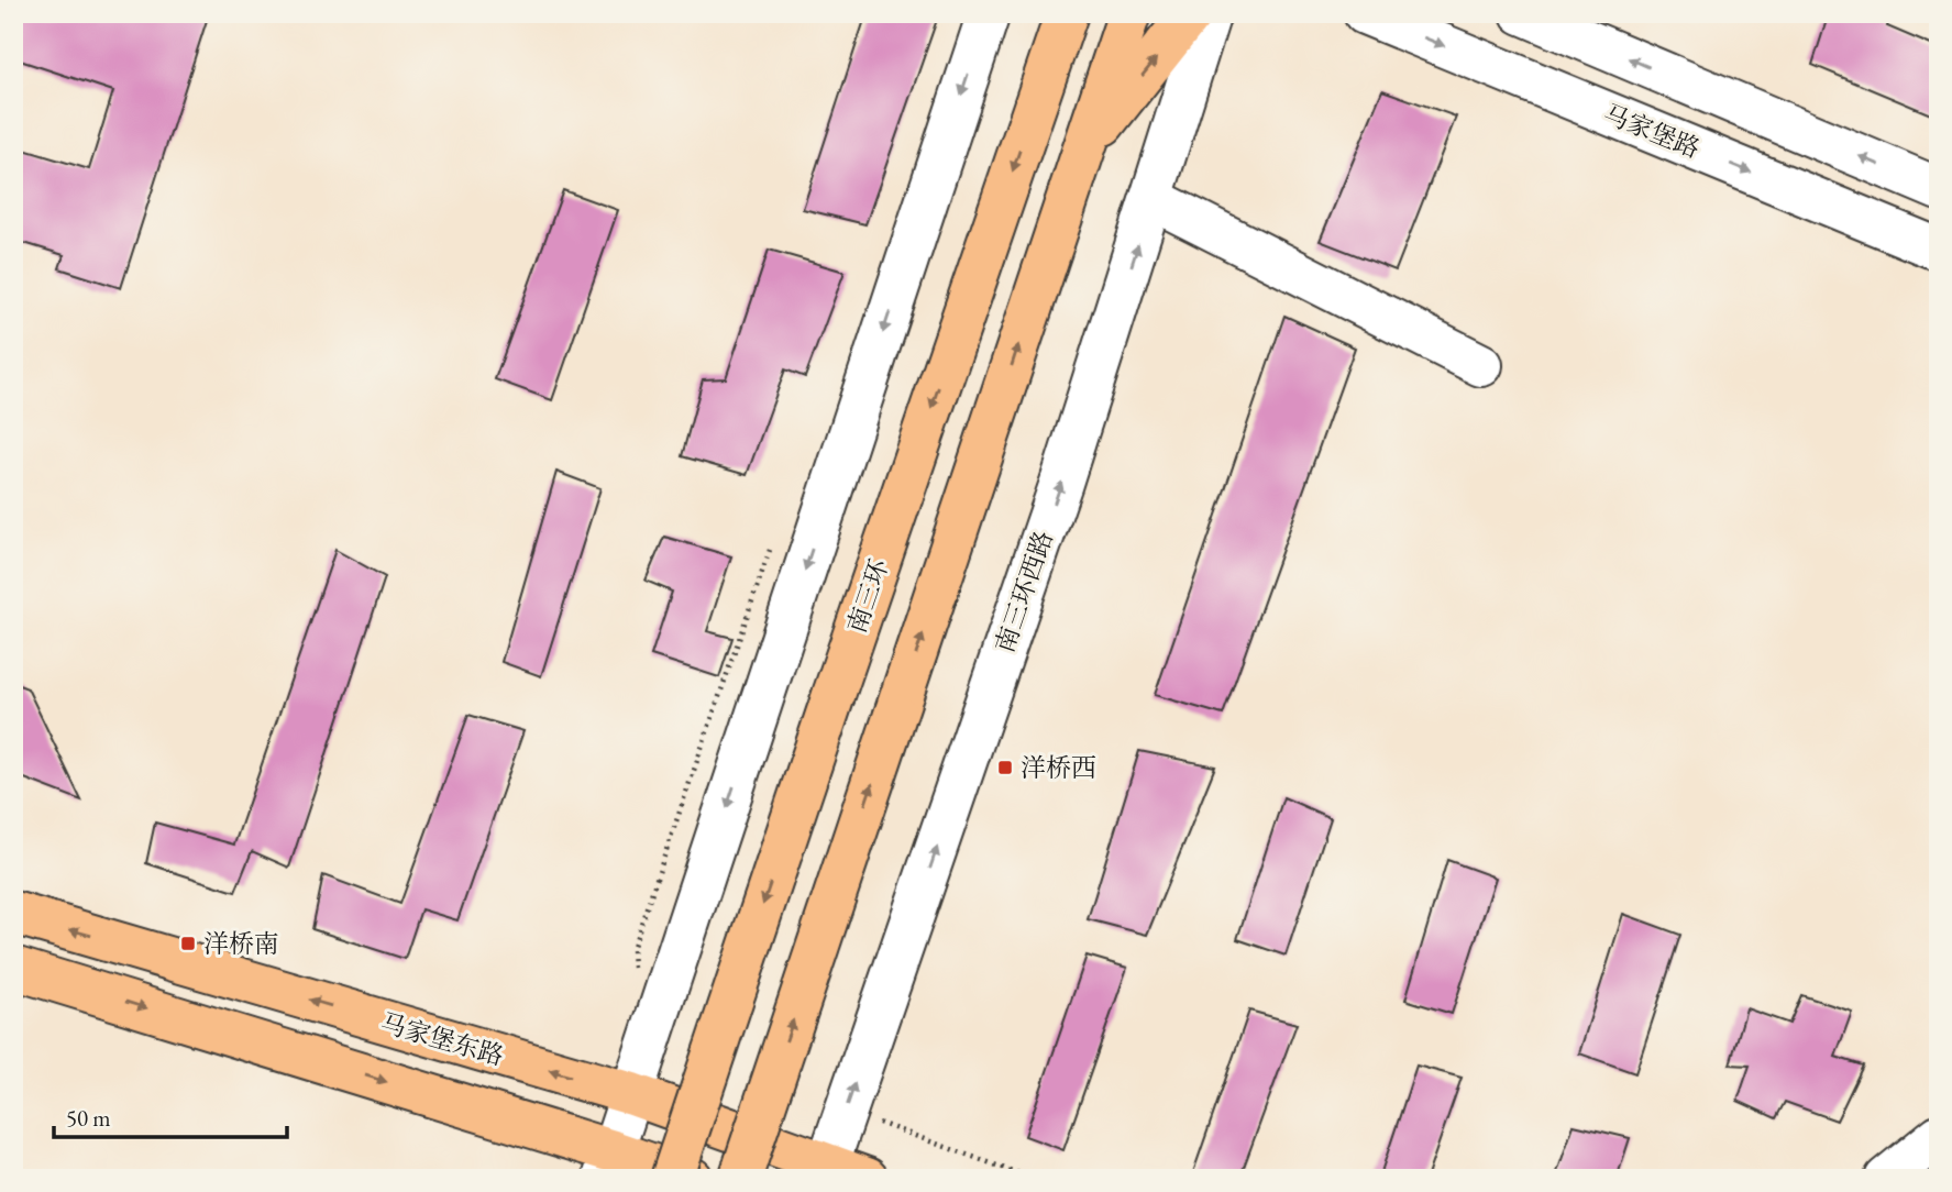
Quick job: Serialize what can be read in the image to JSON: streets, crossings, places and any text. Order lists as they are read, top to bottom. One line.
{"streets":{"main road":["南三环","马家堡东路"],"street":["马家堡路","南三环西路"]},"crossings":[["南三环西路","马家堡东路"]],"places":{"transit":["洋桥西","洋桥南"]},"scale_bar":"50 m"}
